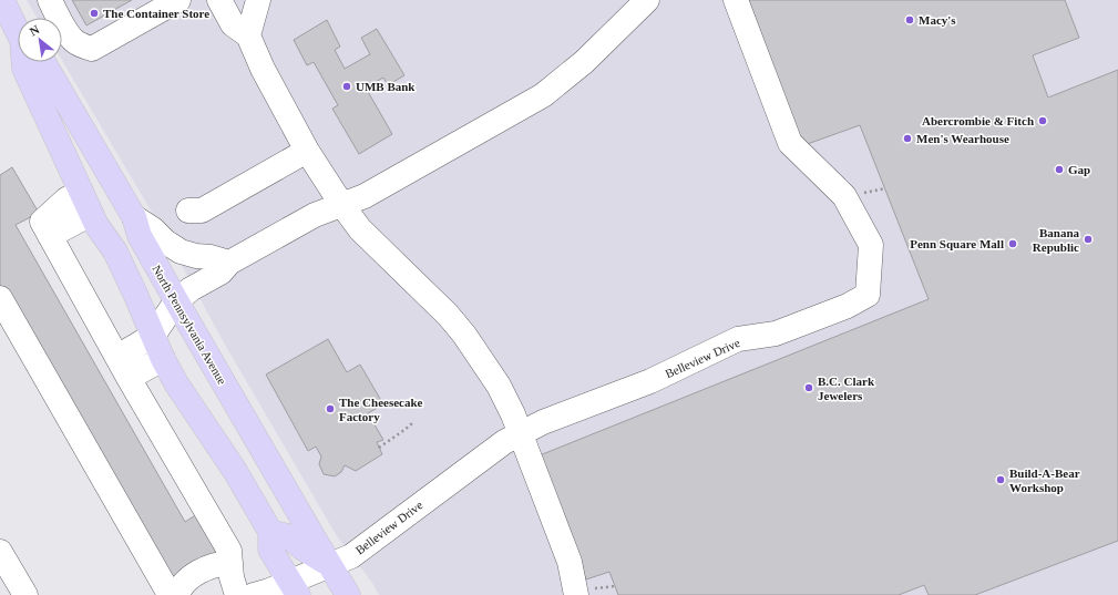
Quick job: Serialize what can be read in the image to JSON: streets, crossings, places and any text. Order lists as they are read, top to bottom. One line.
{"streets":{"main road":["North Pennsylvania Avenue"],"street":["Belleview Drive"]},"crossings":[["North Pennsylvania Avenue","Belleview Drive"]],"places":["The Container Store","Macy's","UMB Bank","Abercrombie & Fitch","Men's Wearhouse","Gap","Banana Republic","Penn Square Mall","B.C. Clark Jewelers","The Cheesecake Factory","Build-A-Bear Workshop"],"north":"top left"}
